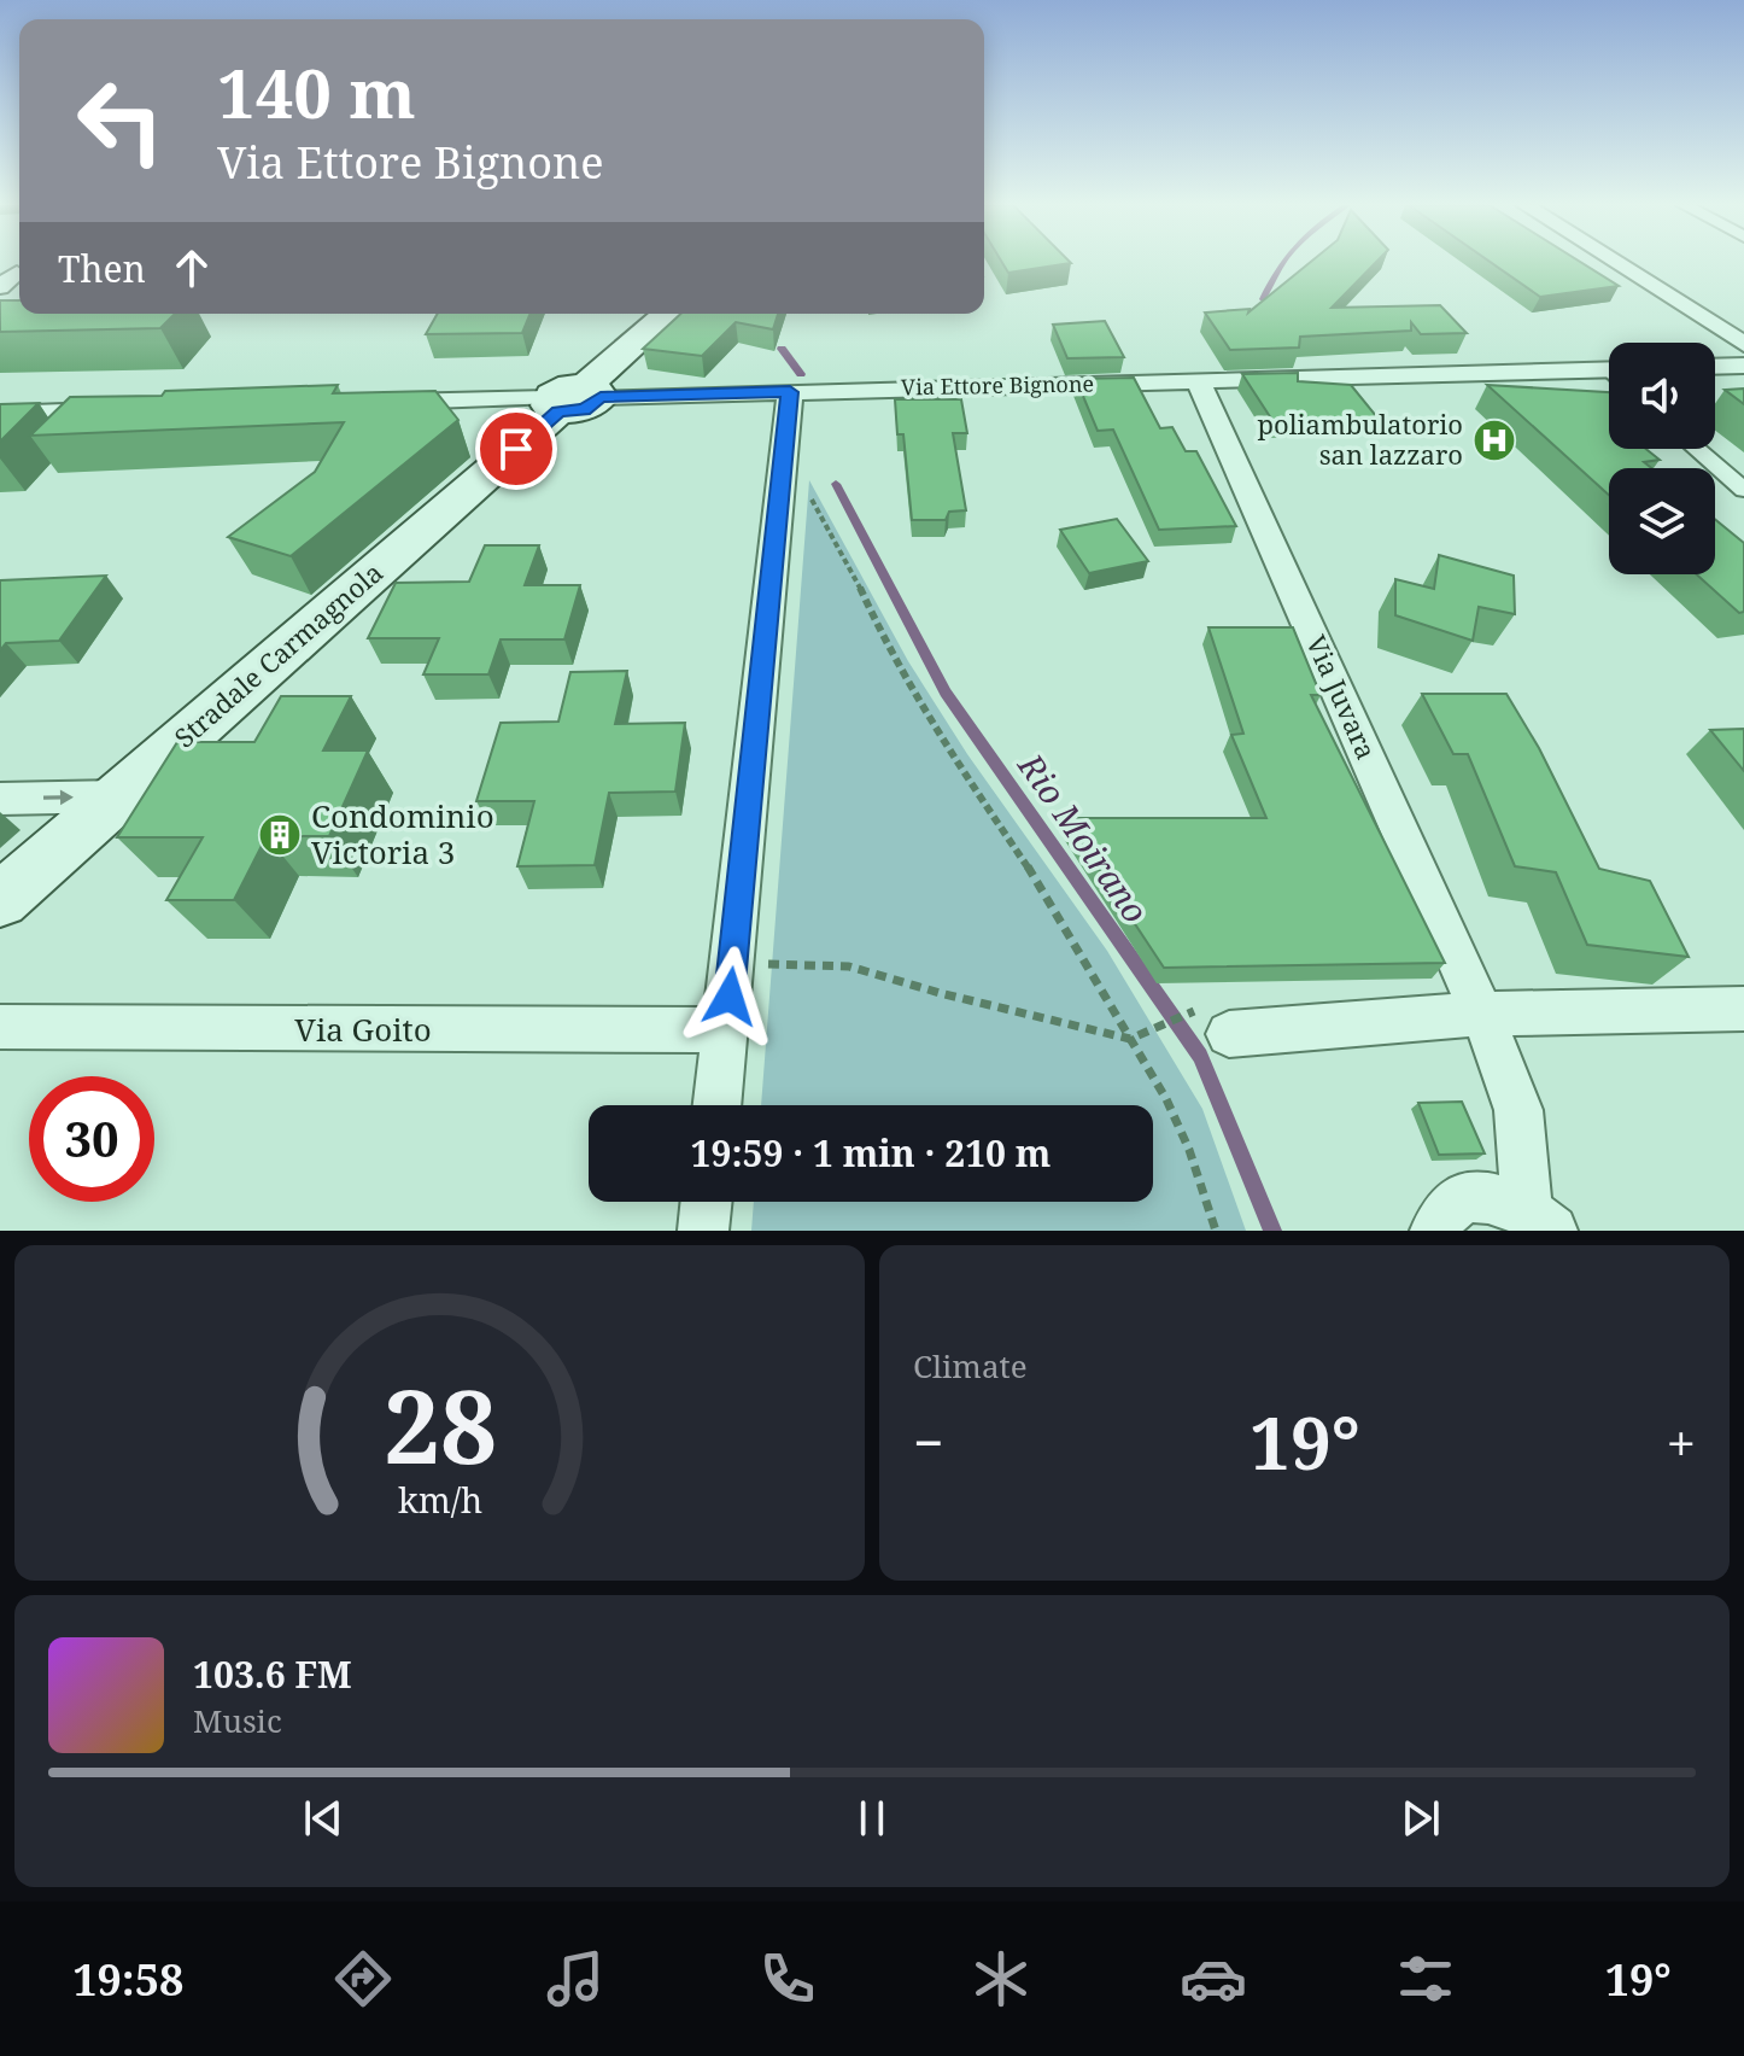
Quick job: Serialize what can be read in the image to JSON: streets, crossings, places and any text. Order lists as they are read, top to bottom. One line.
{"streets":{"main road":["Stradale Carmagnola"],"street":["Via Ettore Bignone","Via Juvara","Via Goito"]},"crossings":[["Via Ettore Bignone","Stradale Carmagnola"],["Via Ettore Bignone","Via Juvara"]],"water":["Rio Moirano"],"places":{"hospital":["poliambulatorio san lazzaro"],"building":["Condominio Victoria 3"]},"page":{"turn":["140 m","Via Ettore Bignone"],"then":"Then","limit":"30","trip":"19:59 · 1 min · 210 m","tile":"Climate","heat":["−","19°","+"],"song":["103.6 FM","Music"],"tabs":["19:58","19°"],"gauge":["28","km/h"]}}
